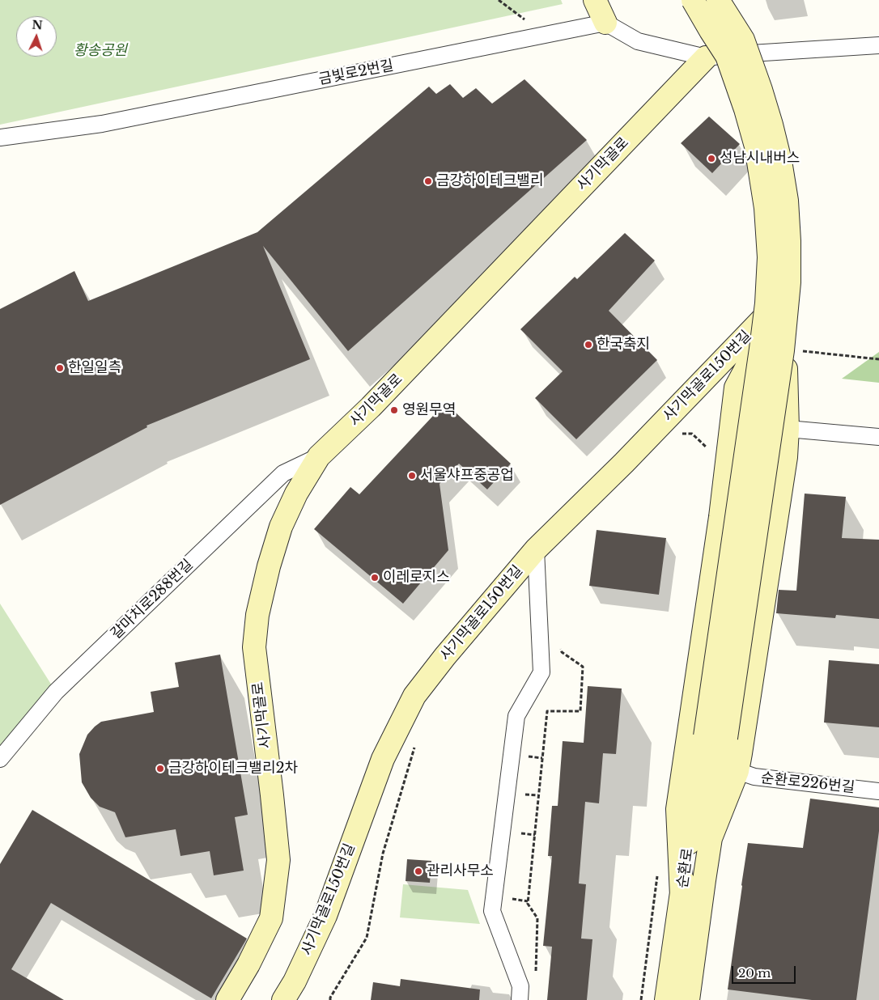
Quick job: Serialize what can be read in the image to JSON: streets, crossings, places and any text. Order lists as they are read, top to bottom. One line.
{"streets":{"main road":["사기막골로","사기막골로150번길","순환로"],"street":["금빛로2번길","갈마치로288번길","순환로226번길"]},"crossings":[["사기막골로","갈마치로288번길"]],"parks":["황송공원"],"places":["성남시내버스","금강하이테크밸리","한국축지","한일일측","영원무역","서울샤프중공업","이레로지스","금강하이테크밸리2차","관리사무소"],"scale_bar":"20 m","north":"top"}
